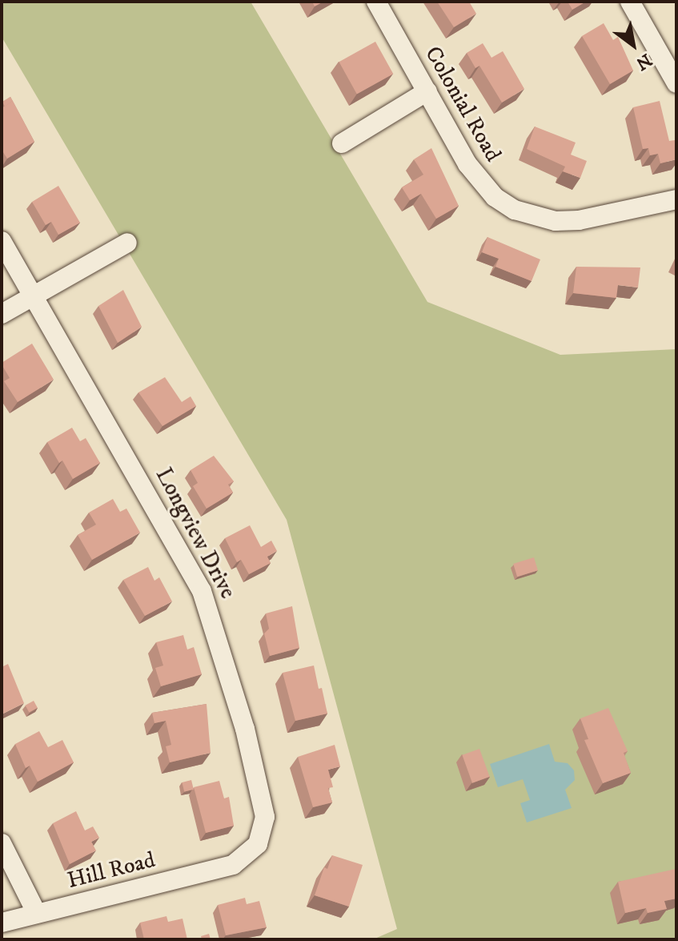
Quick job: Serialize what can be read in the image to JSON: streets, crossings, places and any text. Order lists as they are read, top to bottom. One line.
{"streets":{"street":["Colonial Road","Longview Drive","Hill Road"]},"crossings":[["Longview Drive","Hill Road"]],"north":"bottom right"}
